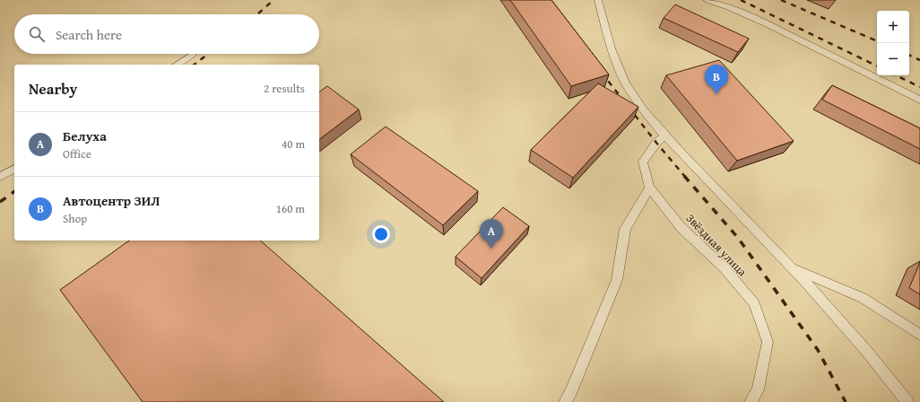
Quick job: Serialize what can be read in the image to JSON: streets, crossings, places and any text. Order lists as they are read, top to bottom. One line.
{"streets":{"lane":["Звёздная улица"]},"page":{"map_buttons":["+","−"],"search":"Search here","pins":["B","A"],"heading":["Nearby","2 results"],"list":[{"mark":"A","name":"Белуха","note":"Office","value":"40 m"},{"mark":"B","name":"Автоцентр ЗИЛ","note":"Shop","value":"160 m"}]}}
